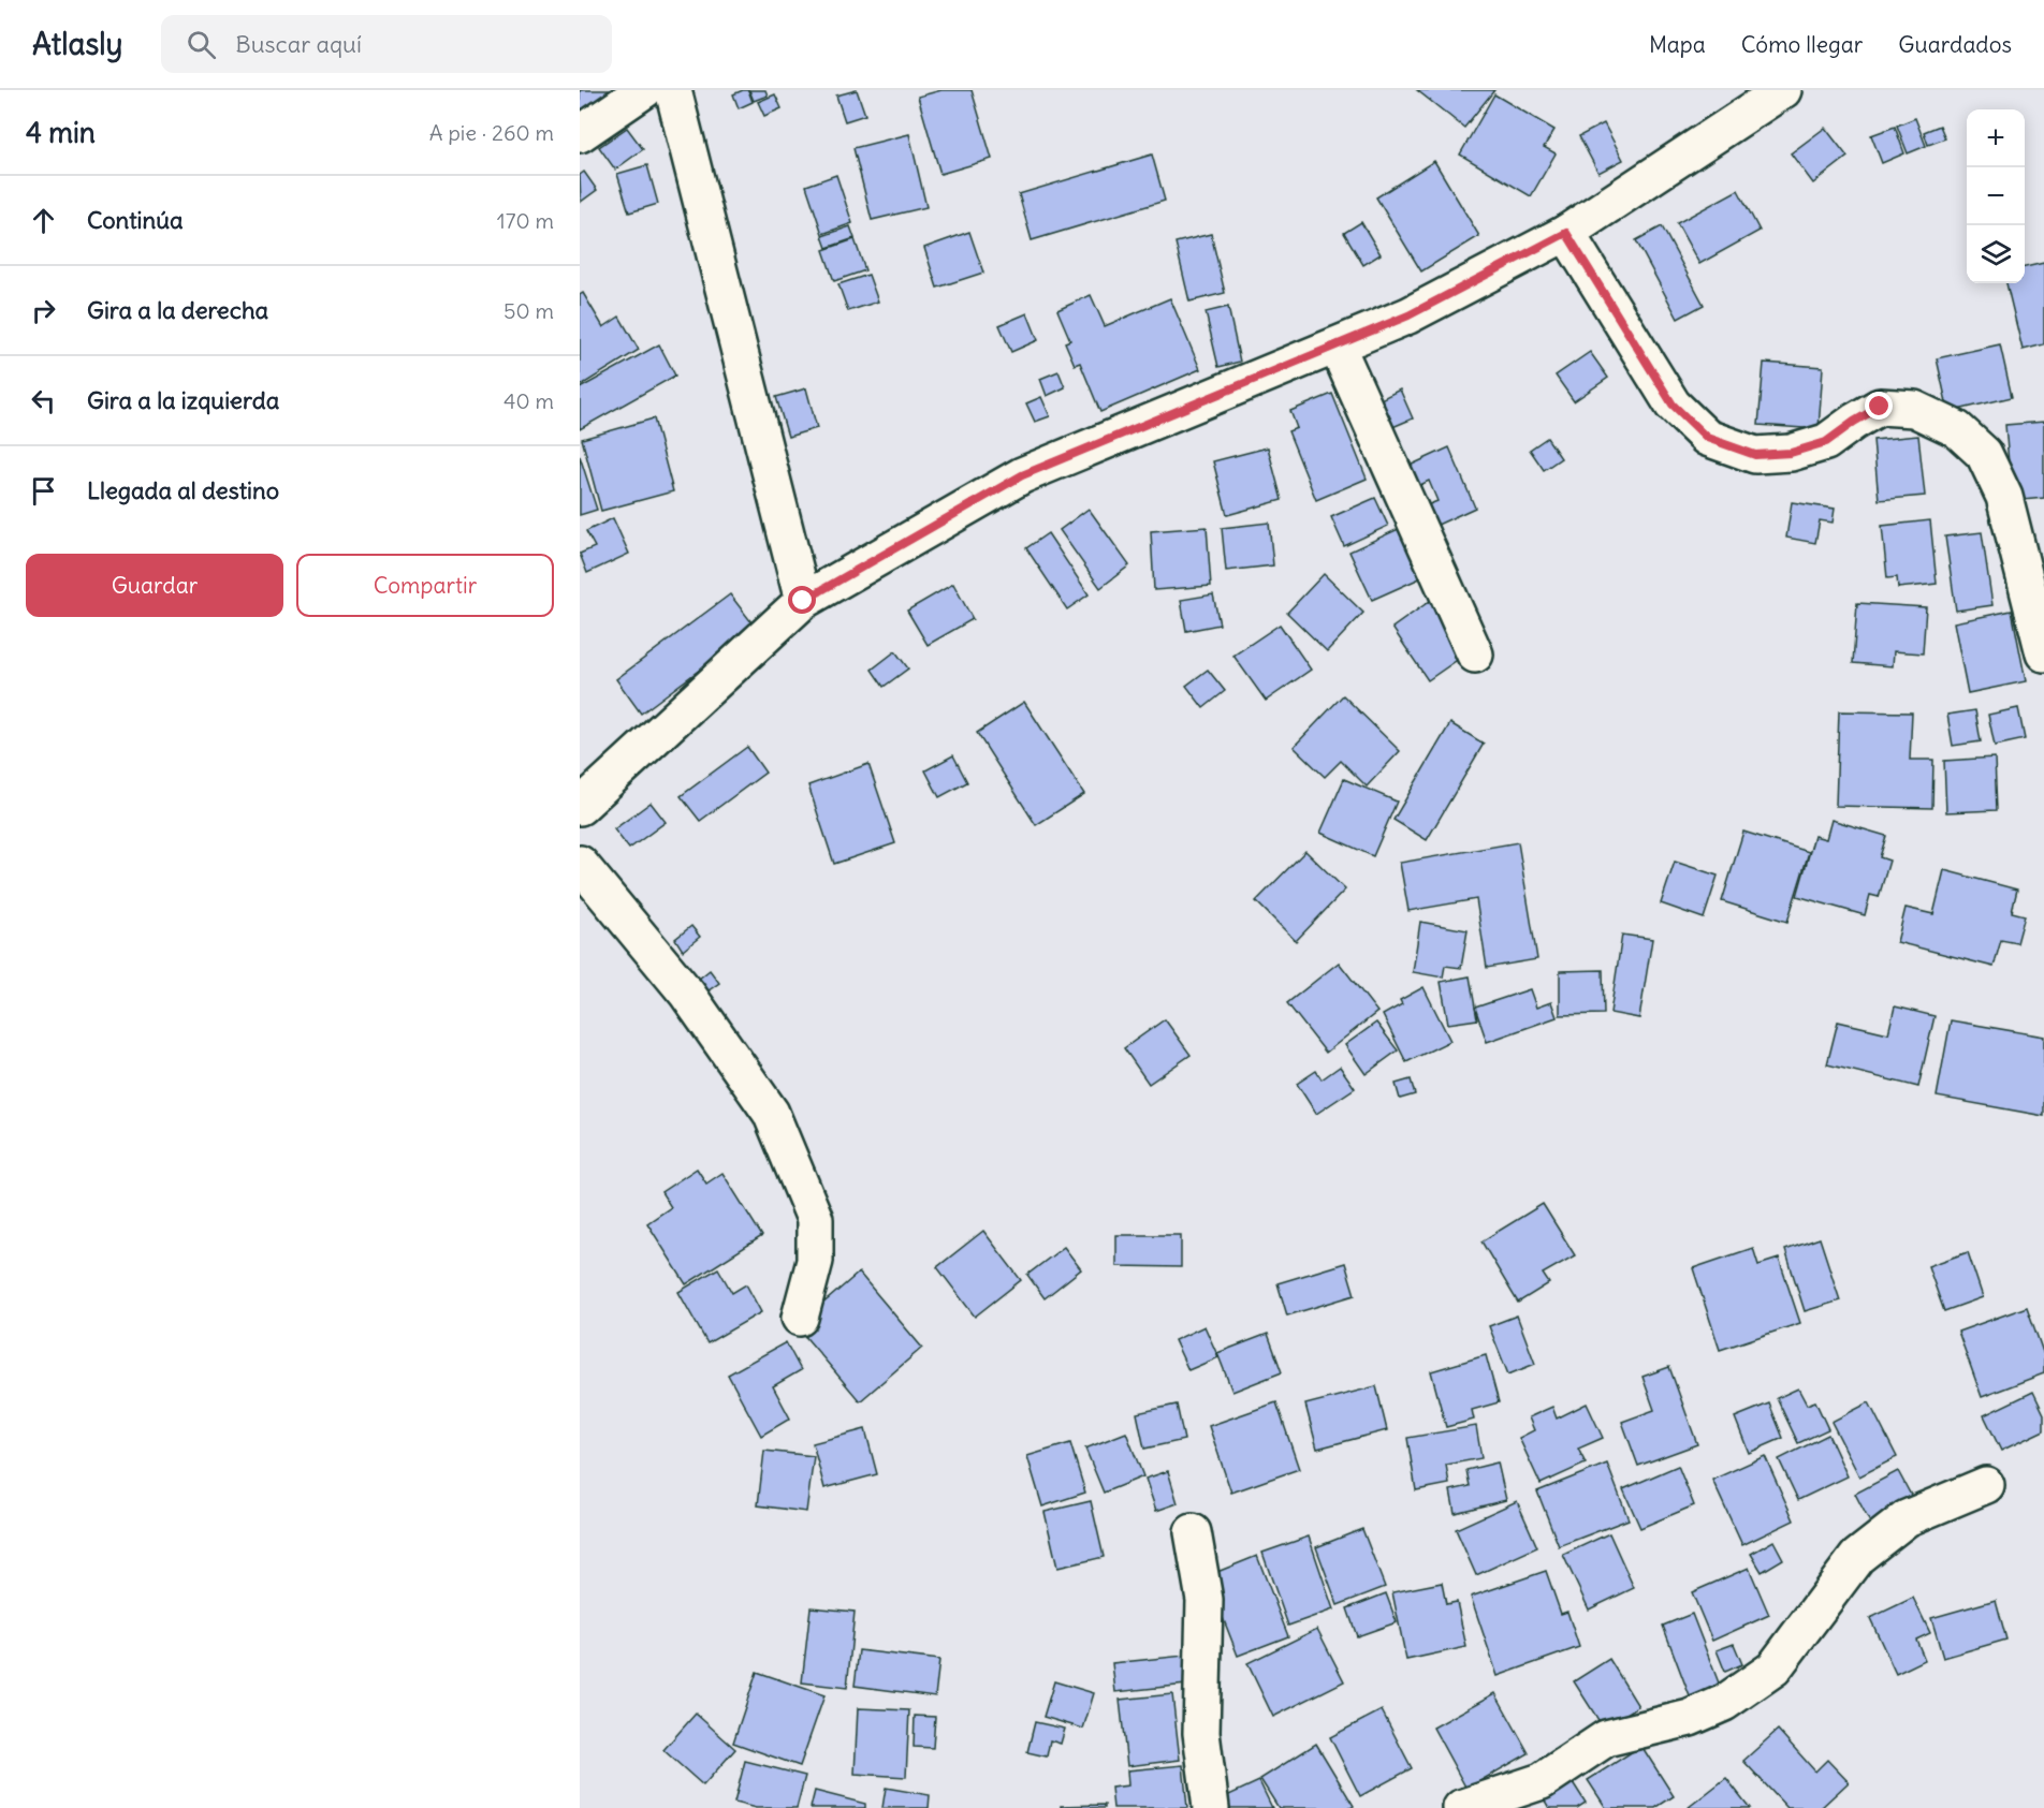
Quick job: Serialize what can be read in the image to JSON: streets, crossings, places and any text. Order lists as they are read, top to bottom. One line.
{"page":{"header":"Atlasly","search":"Buscar aquí","nav":["Mapa","Cómo llegar","Guardados"],"heading":["4 min","A pie · 260 m"],"map_buttons":["+","−"],"list":[["Continúa","170 m"],["Gira a la derecha","50 m"],["Gira a la izquierda","40 m"],"Llegada al destino"],"buttons":["Guardar","Compartir"]}}
